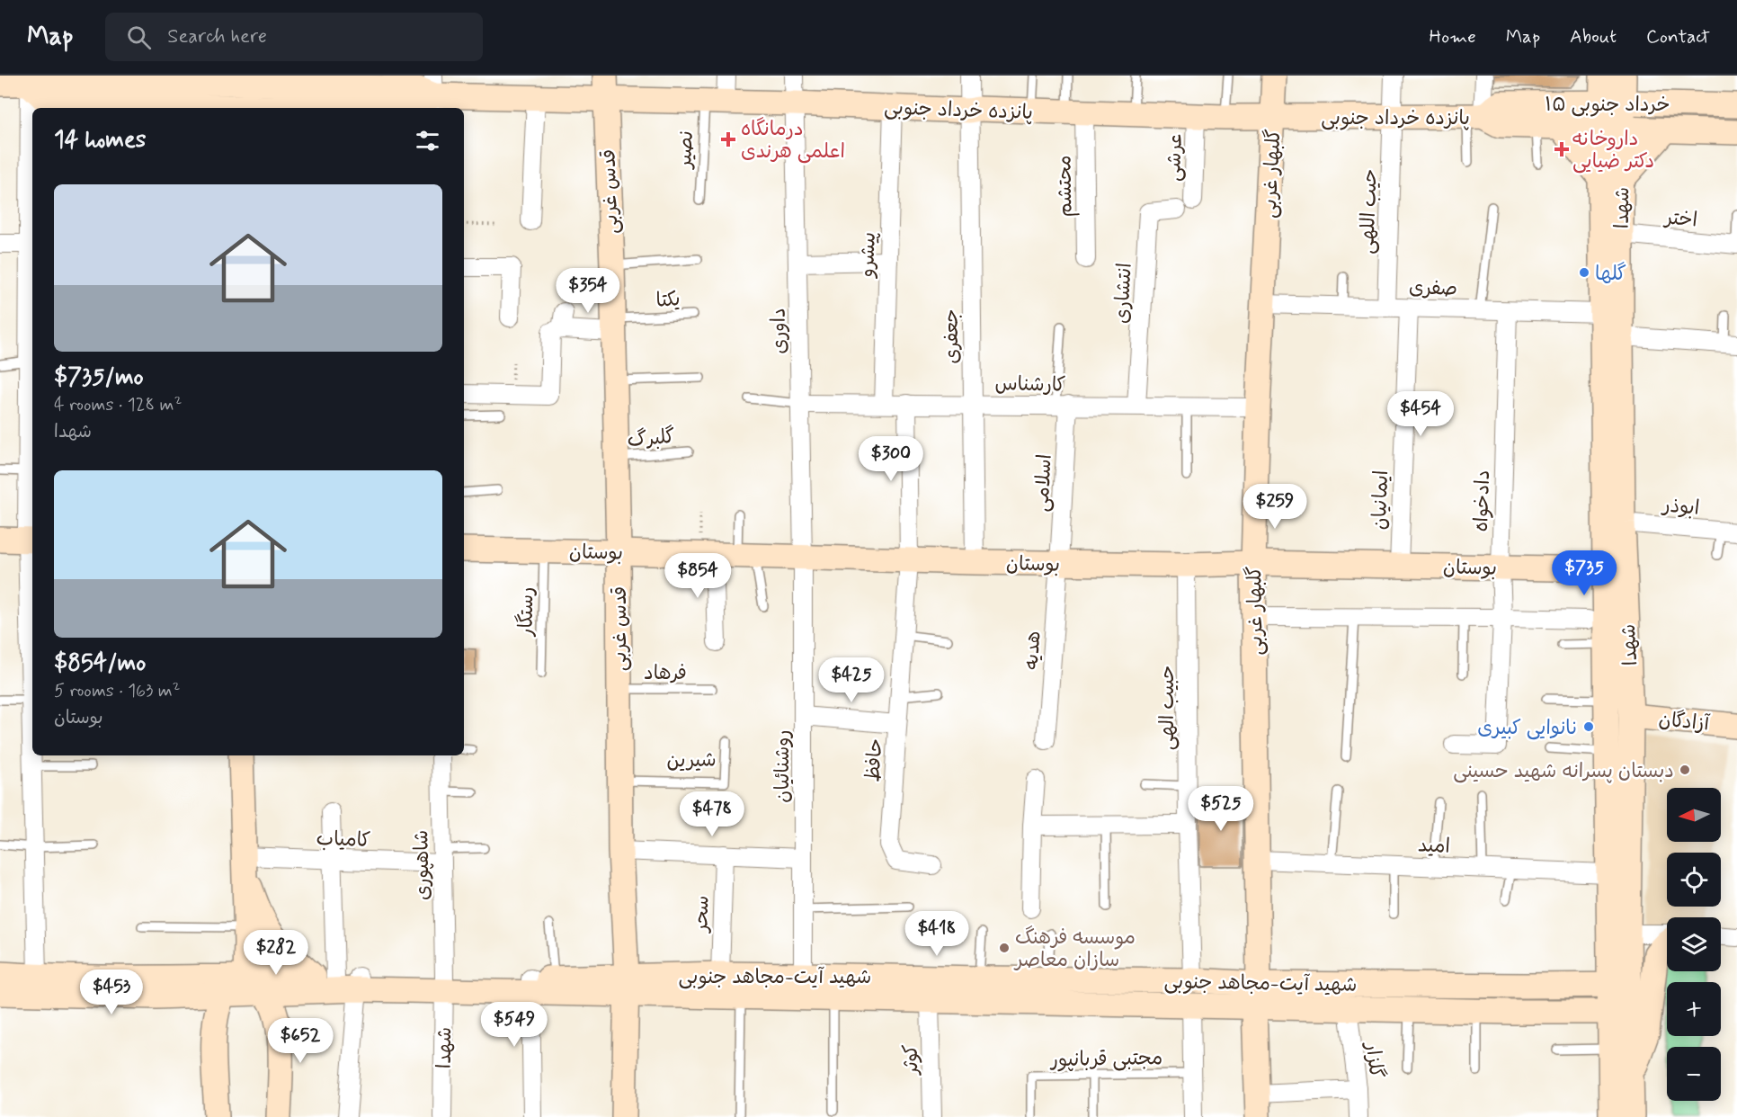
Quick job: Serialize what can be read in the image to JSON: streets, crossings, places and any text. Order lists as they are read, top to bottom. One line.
{"streets":{"main road":["۱۵ خرداد جنوبی","پانزده خرداد جنوبی","گلبهار غربی","قدس غربی","شهدا","بوستان","آزادگان","شهید آیت-مجاهد جنوبی"],"street":["عرشی","محتشم","حیب اللهی","اختر","پیشرو","صفری","انتشاری","داوری","جعفری","کارشناس","اسلامی","ایمانیان","دادخواه","ابوذر","هدیه","حبیب الهی","حافظ","روشنائیان","کامیاب","امید","شاهپوری","سحر","کوثر","گلزار"],"lane":["نصیر","یکتا","گلبرگ","رستگار","فرهاد","شیرین","مجتبی قربانپور"]},"crossings":[["۱۵ خرداد جنوبی","پانزده خرداد جنوبی"],["۱۵ خرداد جنوبی","شهدا"],["پانزده خرداد جنوبی","نصیر"],["پانزده خرداد جنوبی","عرشی"],["پانزده خرداد جنوبی","گلبهار غربی"],["پانزده خرداد جنوبی","محتشم"],["پانزده خرداد جنوبی","قدس غربی"],["پانزده خرداد جنوبی","حیب اللهی"],["پانزده خرداد جنوبی","پیشرو"],["پانزده خرداد جنوبی","داوری"],["پانزده خرداد جنوبی","جعفری"],["گلبهار غربی","صفری"],["گلبهار غربی","کارشناس"],["گلبهار غربی","بوستان"],["گلبهار غربی","امید"],["گلبهار غربی","شهید آیت-مجاهد جنوبی"],["قدس غربی","یکتا"],["قدس غربی","گلبرگ"],["قدس غربی","بوستان"],["قدس غربی","فرهاد"],["قدس غربی","شیرین"],["قدس غربی","شهید آیت-مجاهد جنوبی"],["شهدا","اختر"],["شهدا","صفری"],["شهدا","ابوذر"],["شهدا","بوستان"],["شهدا","آزادگان"],["شهدا","امید"],["شهدا","شاهپوری"],["شهدا","شهید آیت-مجاهد جنوبی"],["حیب اللهی","صفری"],["پیشرو","کارشناس"],["صفری","ایمانیان"],["صفری","دادخواه"],["انتشاری","کارشناس"],["داوری","کارشناس"],["داوری","بوستان"],["داوری","روشنائیان"],["جعفری","کارشناس"],["جعفری","بوستان"],["کارشناس","اسلامی"],["کارشناس","حافظ"],["اسلامی","بوستان"],["اسلامی","هدیه"],["ایمانیان","بوستان"],["دادخواه","بوستان"],["بوستان","رستگار"],["بوستان","هدیه"],["بوستان","حبیب الهی"],["بوستان","حافظ"],["بوستان","روشنائیان"],["حبیب الهی","شهید آیت-مجاهد جنوبی"],["روشنائیان","شهید آیت-مجاهد جنوبی"],["کامیاب","شاهپوری"],["شاهپوری","شهید آیت-مجاهد جنوبی"],["سحر","شهید آیت-مجاهد جنوبی"],["شهید آیت-مجاهد جنوبی","کوثر"],["شهید آیت-مجاهد جنوبی","گلزار"]],"places":{"health":["درمانگاه اعلمی هرندی","داروخانه دکتر ضیایی"],"other":["گلها","نانوایی کبیری","دبستان پسرانه شهید حسینی","موسسه فرهنگ سازان معاصر"]},"north":"left","page":{"header":"Map","search":"Search here","nav":["Home","Map","About","Contact"],"heading":"14 homes","list":[{"name":"$735/mo","note":"4 rooms · 128 m² · شهدا"},{"name":"$854/mo","note":"5 rooms · 163 m² · بوستان"}],"price":["$354","$454","$300","$259","$735","$854","$425","$525","$478","$418","$282","$453","$549","$652"],"map_buttons":["+","−"]}}
